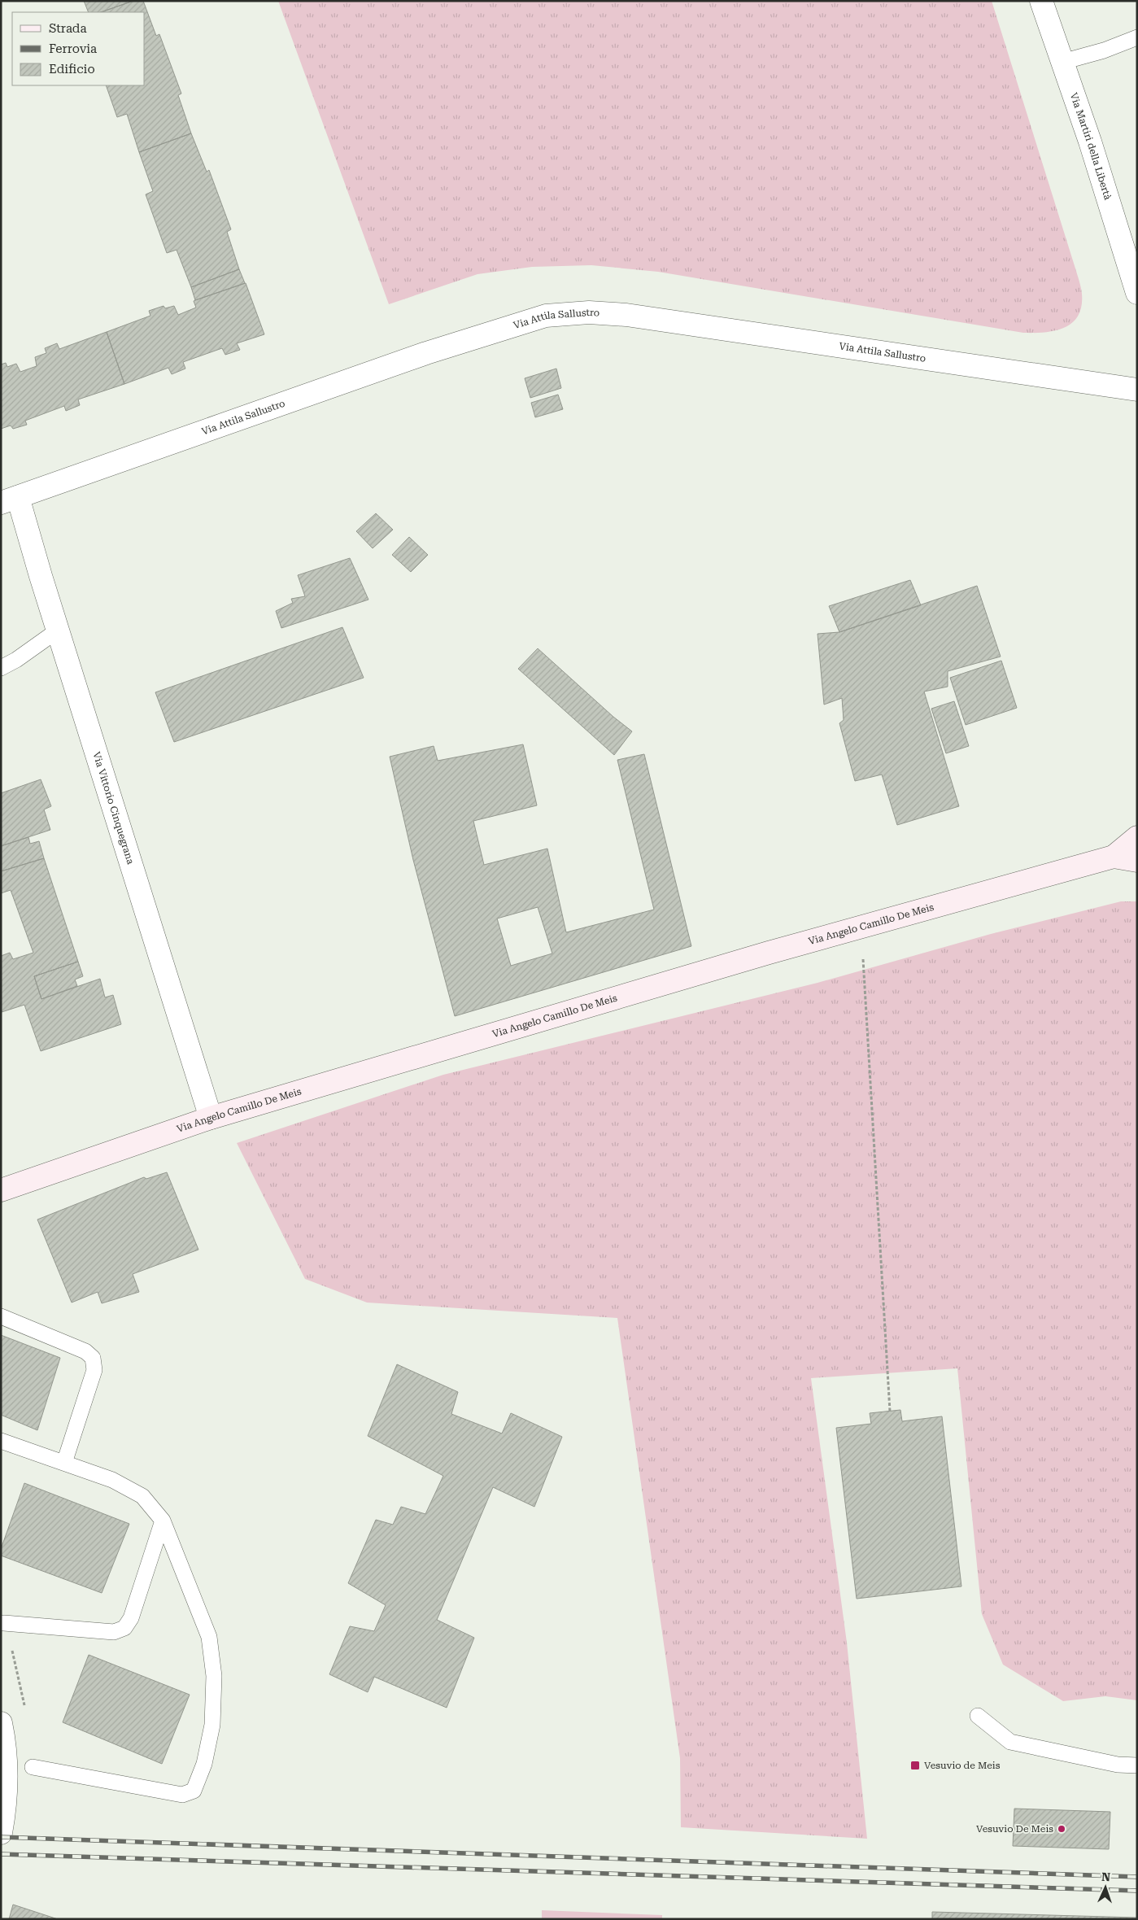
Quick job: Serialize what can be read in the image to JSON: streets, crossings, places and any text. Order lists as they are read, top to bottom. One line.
{"streets":{"street":["Via Martiri della Libertà","Via Attila Sallustro","Via Vittorio Cinquegrana","Via Angelo Camillo De Meis"]},"crossings":[["Via Attila Sallustro","Via Vittorio Cinquegrana"],["Via Vittorio Cinquegrana","Via Angelo Camillo De Meis"]],"places":{"transit":["Vesuvio de Meis"],"other":["Vesuvio De Meis"]},"legend":["Strada","Ferrovia","Edificio"],"north":"top"}
